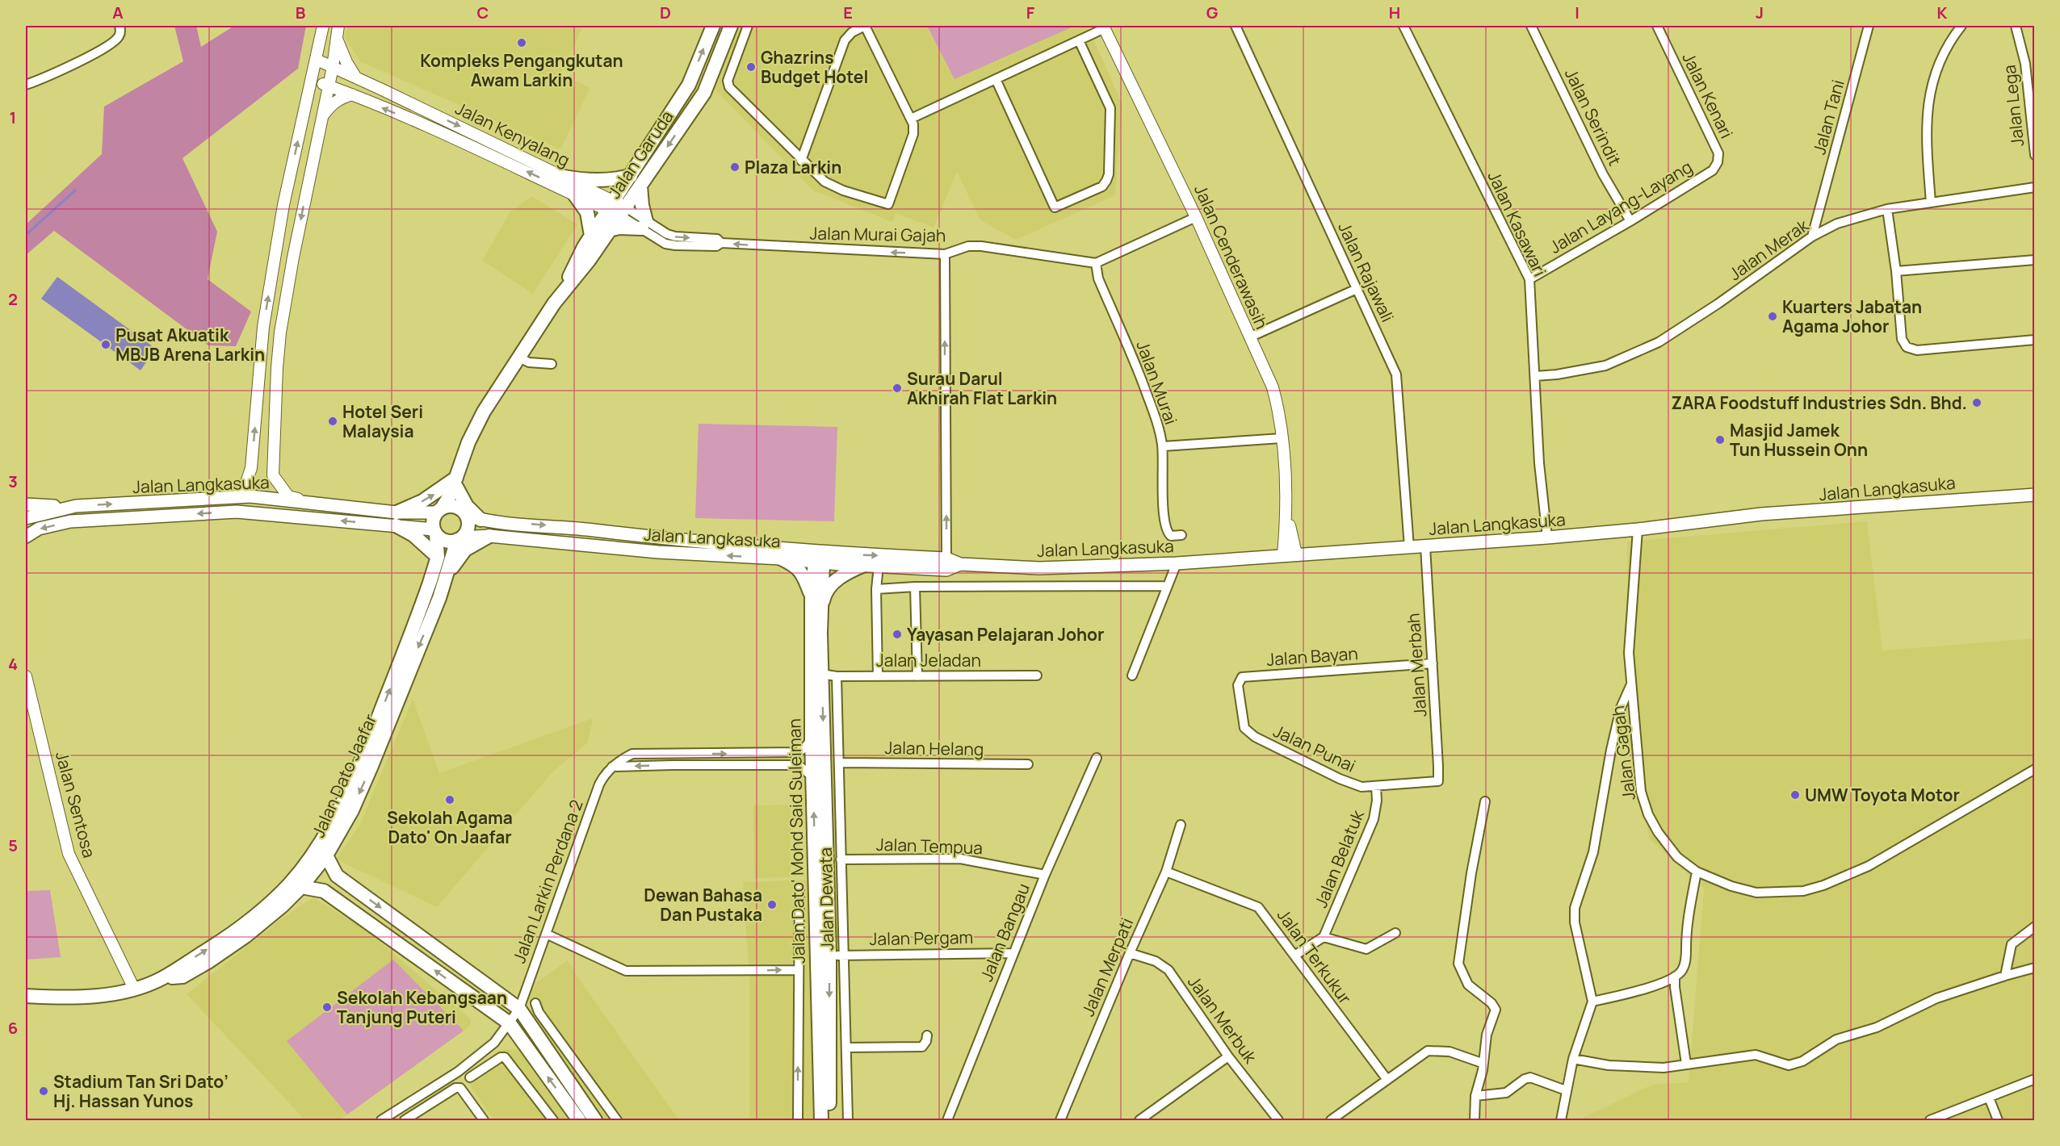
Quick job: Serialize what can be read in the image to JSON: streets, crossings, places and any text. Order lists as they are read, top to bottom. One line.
{"streets":{"main road":["Jalan Garuda","Jalan Langkasuka","Jalan Dato Jaafar","Jalan Dato' Mohd Said Suleiman"],"street":["Jalan Kenari","Jalan Lega","Jalan Serindit","Jalan Tani","Jalan Kenyalang","Jalan Layang-Layang","Jalan Kasawari","Jalan Murai Gajah","Jalan Merak","Jalan Cenderawasih","Jalan Rajawali","Jalan Murai","Jalan Bayan","Jalan Jeladan","Jalan Merbah","Jalan Helang","Jalan Punai","Jalan Gagah","Jalan Sentosa","Jalan Tempua","Jalan Belatuk","Jalan Larkin Perdana 2","Jalan Dewata","Jalan Bangau","Jalan Pergam","Jalan Terkukur","Jalan Merpati","Jalan Merbuk"]},"crossings":[["Jalan Kenari","Jalan Layang-Layang"],["Jalan Serindit","Jalan Layang-Layang"],["Jalan Tani","Jalan Merak"],["Jalan Kenyalang","Jalan Garuda"],["Jalan Kenyalang","Jalan Murai Gajah"],["Jalan Garuda","Jalan Murai Gajah"],["Jalan Garuda","Jalan Langkasuka"],["Jalan Garuda","Jalan Dato Jaafar"],["Jalan Layang-Layang","Jalan Kasawari"],["Jalan Kasawari","Jalan Merak"],["Jalan Kasawari","Jalan Langkasuka"],["Jalan Murai Gajah","Jalan Murai"],["Jalan Cenderawasih","Jalan Langkasuka"],["Jalan Rajawali","Jalan Langkasuka"],["Jalan Langkasuka","Jalan Merbah"],["Jalan Langkasuka","Jalan Gagah"],["Jalan Langkasuka","Jalan Dato Jaafar"],["Jalan Langkasuka","Jalan Dato' Mohd Said Suleiman"],["Jalan Bayan","Jalan Merbah"],["Jalan Bayan","Jalan Punai"],["Jalan Jeladan","Jalan Dato' Mohd Said Suleiman"],["Jalan Jeladan","Jalan Dewata"],["Jalan Merbah","Jalan Punai"],["Jalan Helang","Jalan Dewata"],["Jalan Punai","Jalan Belatuk"],["Jalan Dato Jaafar","Jalan Sentosa"],["Jalan Dato' Mohd Said Suleiman","Jalan Larkin Perdana 2"],["Jalan Dato' Mohd Said Suleiman","Jalan Dewata"],["Jalan Dato' Mohd Said Suleiman","Jalan Pergam"],["Jalan Tempua","Jalan Dewata"],["Jalan Tempua","Jalan Bangau"],["Jalan Dewata","Jalan Pergam"],["Jalan Bangau","Jalan Pergam"],["Jalan Terkukur","Jalan Merpati"],["Jalan Merpati","Jalan Merbuk"]],"one_way":["Jalan Murai Gajah"],"places":["Kompleks Pengangkutan Awam Larkin","Ghazrins Budget Hotel","Plaza Larkin","Kuarters Jabatan Agama Johor","Pusat Akuatik MBJB Arena Larkin","Surau Darul Akhirah Flat Larkin","ZARA Foodstuff Industries Sdn. Bhd.","Hotel Seri Malaysia","Masjid Jamek Tun Hussein Onn","Yayasan Pelajaran Johor","UMW Toyota Motor","Sekolah Agama Dato' On Jaafar","Dewan Bahasa Dan Pustaka","Sekolah Kebangsaan Tanjung Puteri","Stadium Tan Sri Dato’ Hj. Hassan Yunos"],"grid":{"columns":["A","B","C","D","E","F","G","H","I","J","K"],"rows":["1","2","3","4","5","6"]}}
